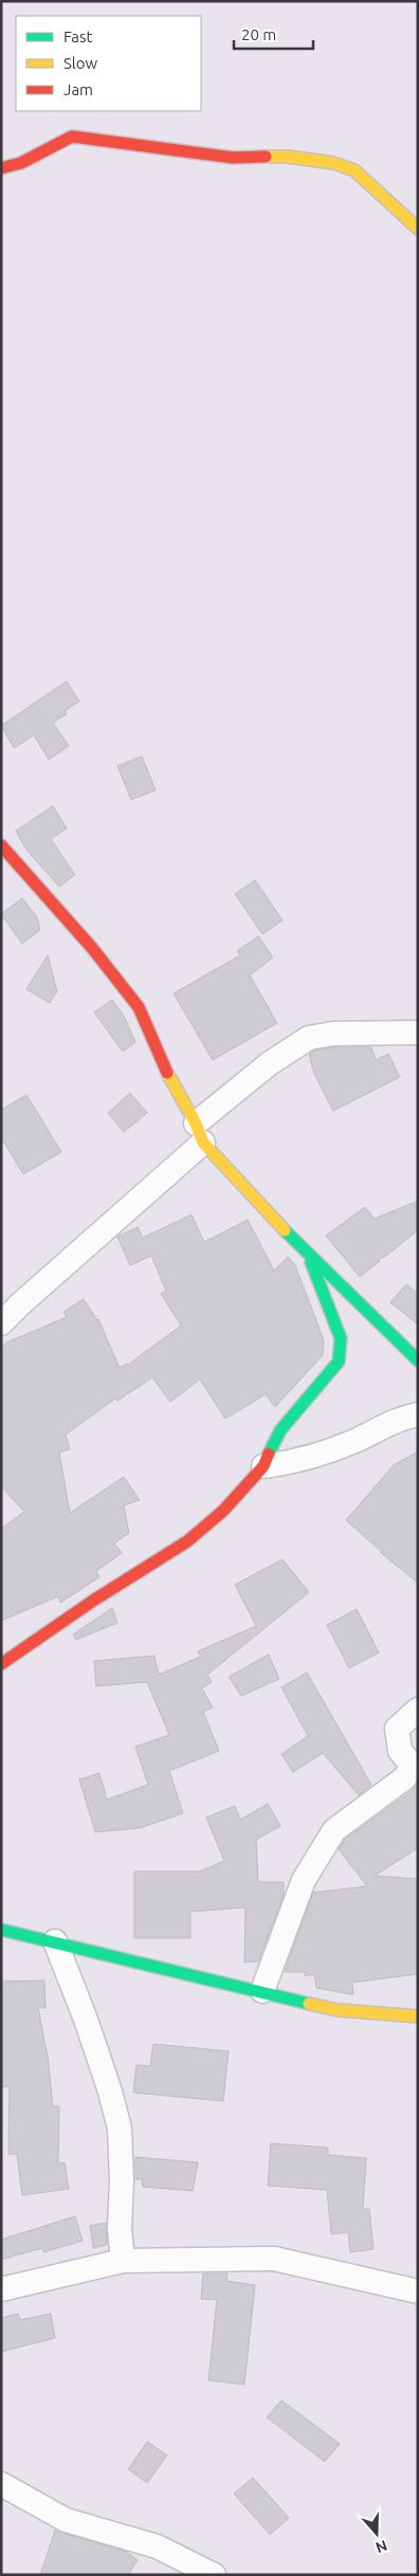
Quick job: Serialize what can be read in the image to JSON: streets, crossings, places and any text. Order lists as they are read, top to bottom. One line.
{"legend":["Fast","Slow","Jam"],"scale_bar":"20 m","north":"bottom"}
